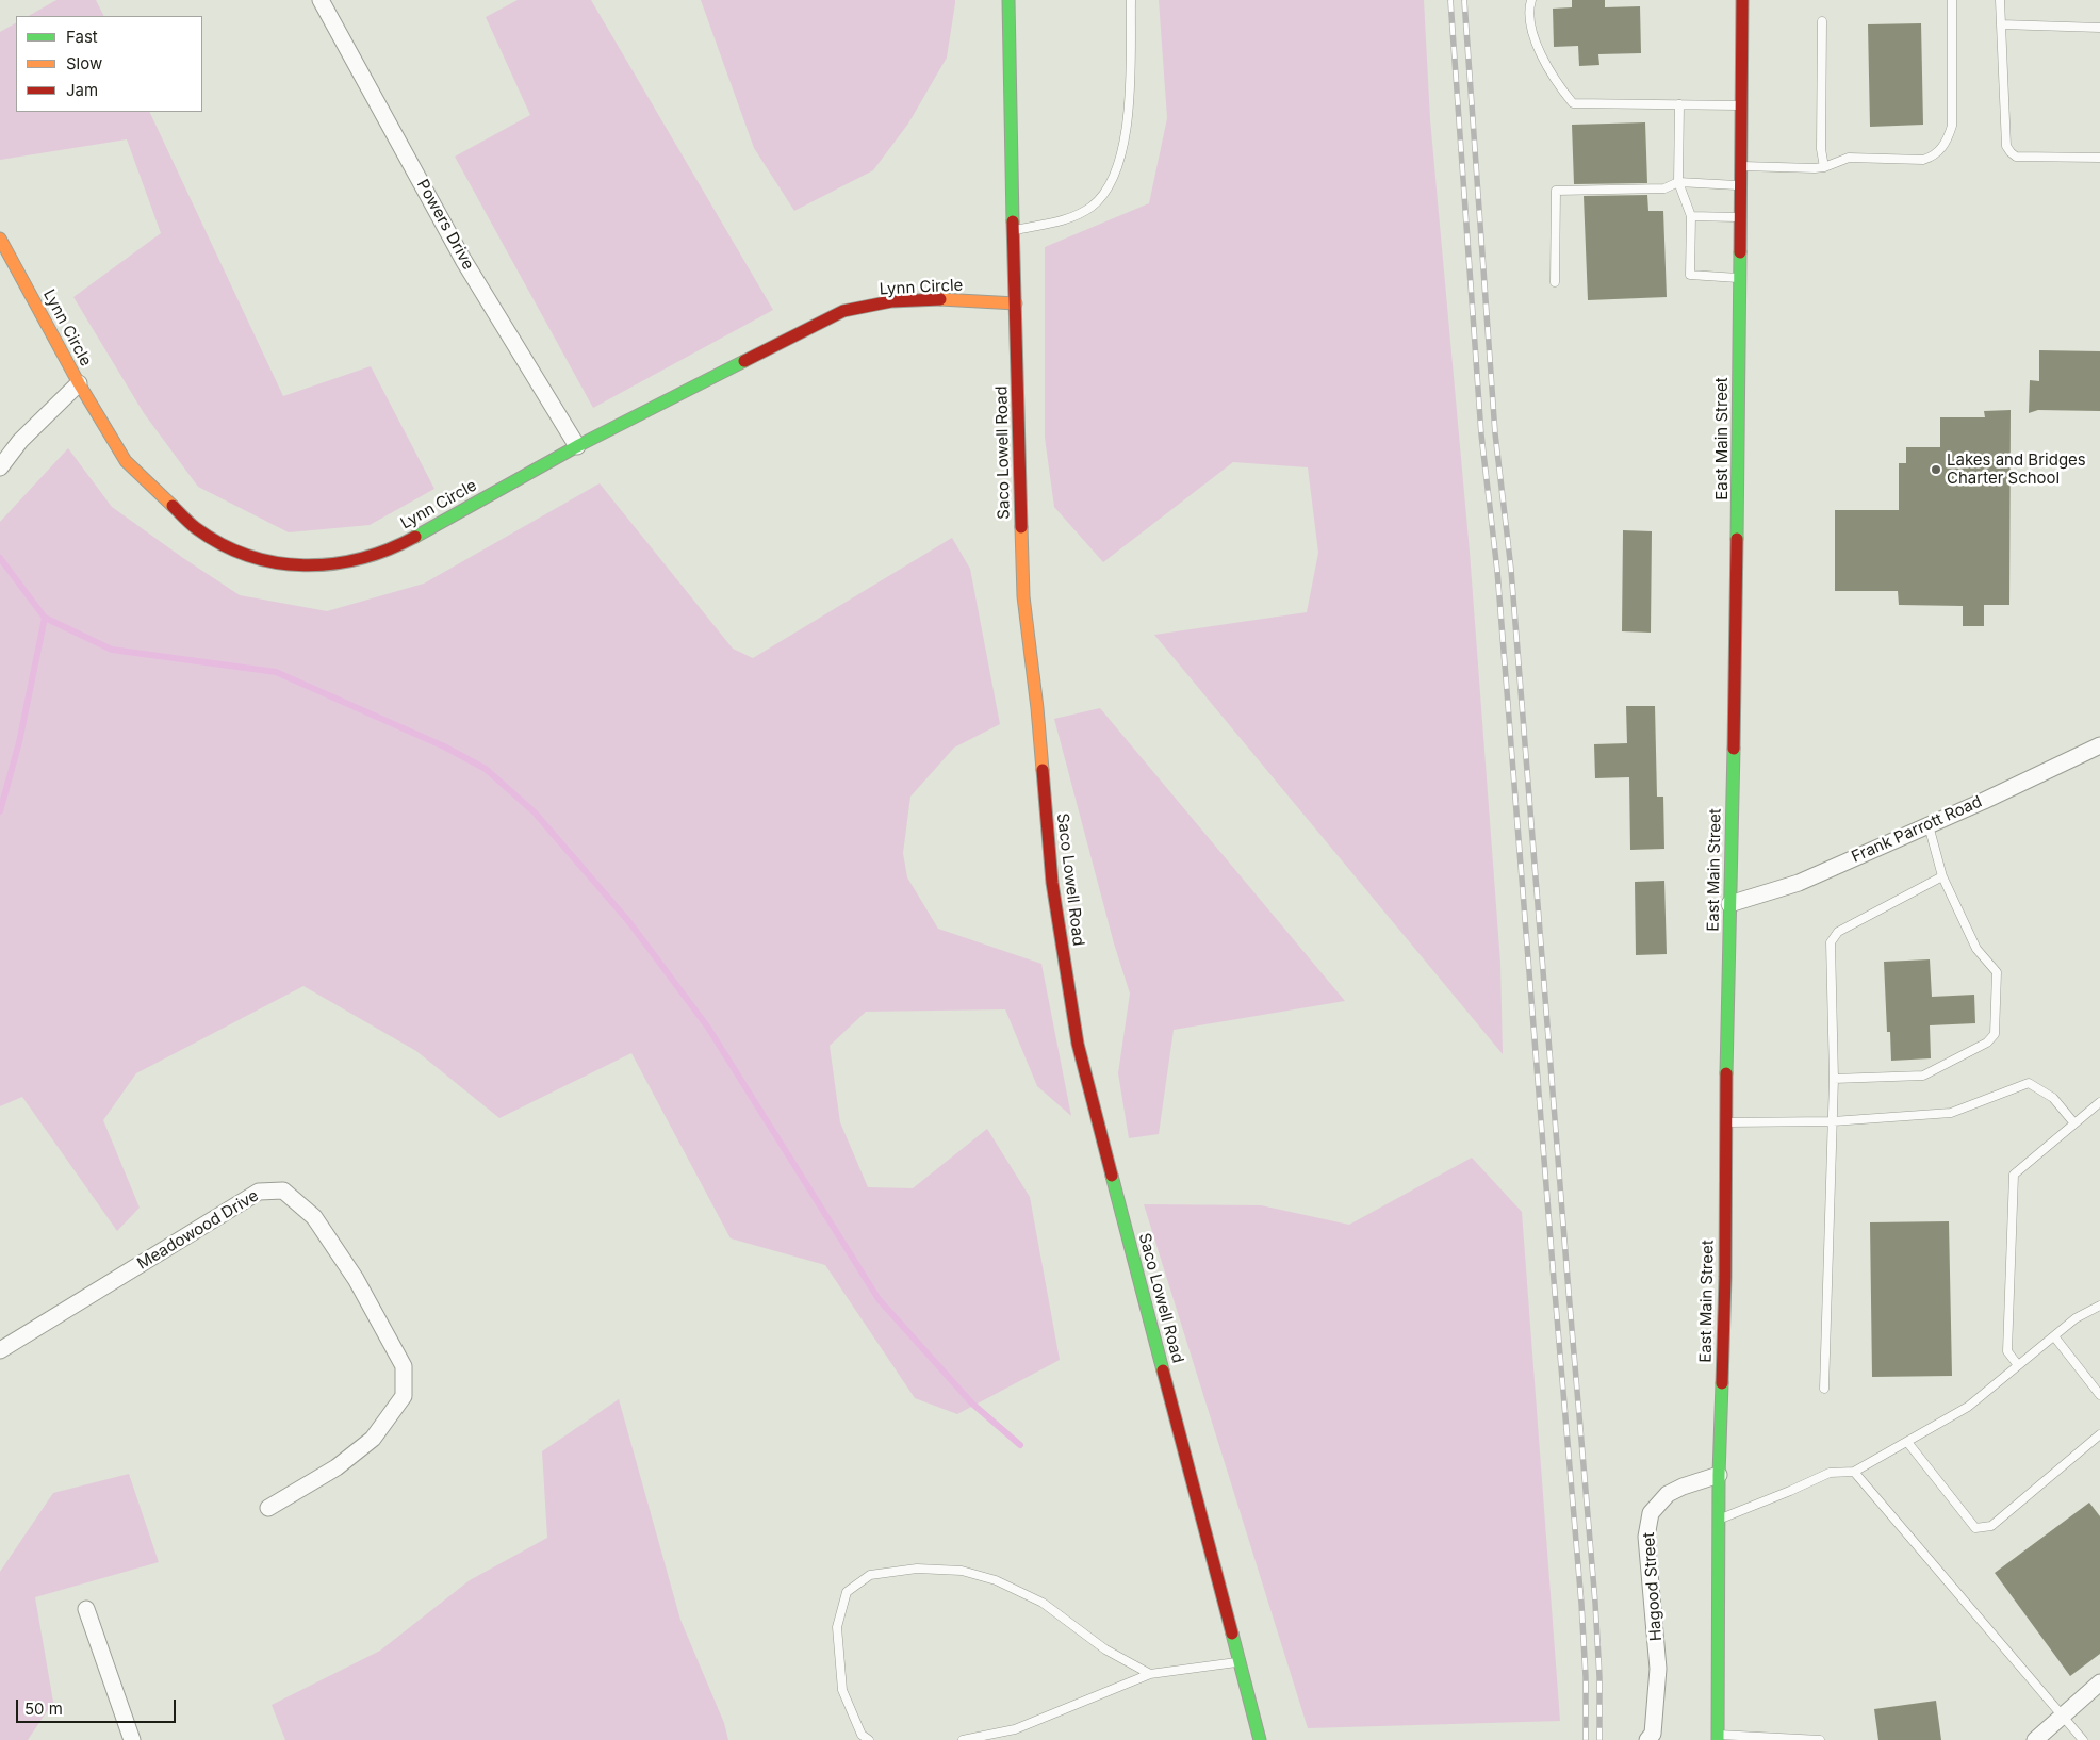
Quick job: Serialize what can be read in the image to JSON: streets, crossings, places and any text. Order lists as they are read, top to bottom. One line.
{"streets":{"street":["Powers Drive","Lynn Circle","East Main Street","Saco Lowell Road","Frank Parrott Road","Meadowood Drive","Hagood Street"]},"crossings":[["Powers Drive","Lynn Circle"],["Lynn Circle","Saco Lowell Road"],["East Main Street","Frank Parrott Road"],["East Main Street","Hagood Street"]],"places":["Lakes and Bridges Charter School"],"legend":["Fast","Slow","Jam"],"scale_bar":"50 m"}
